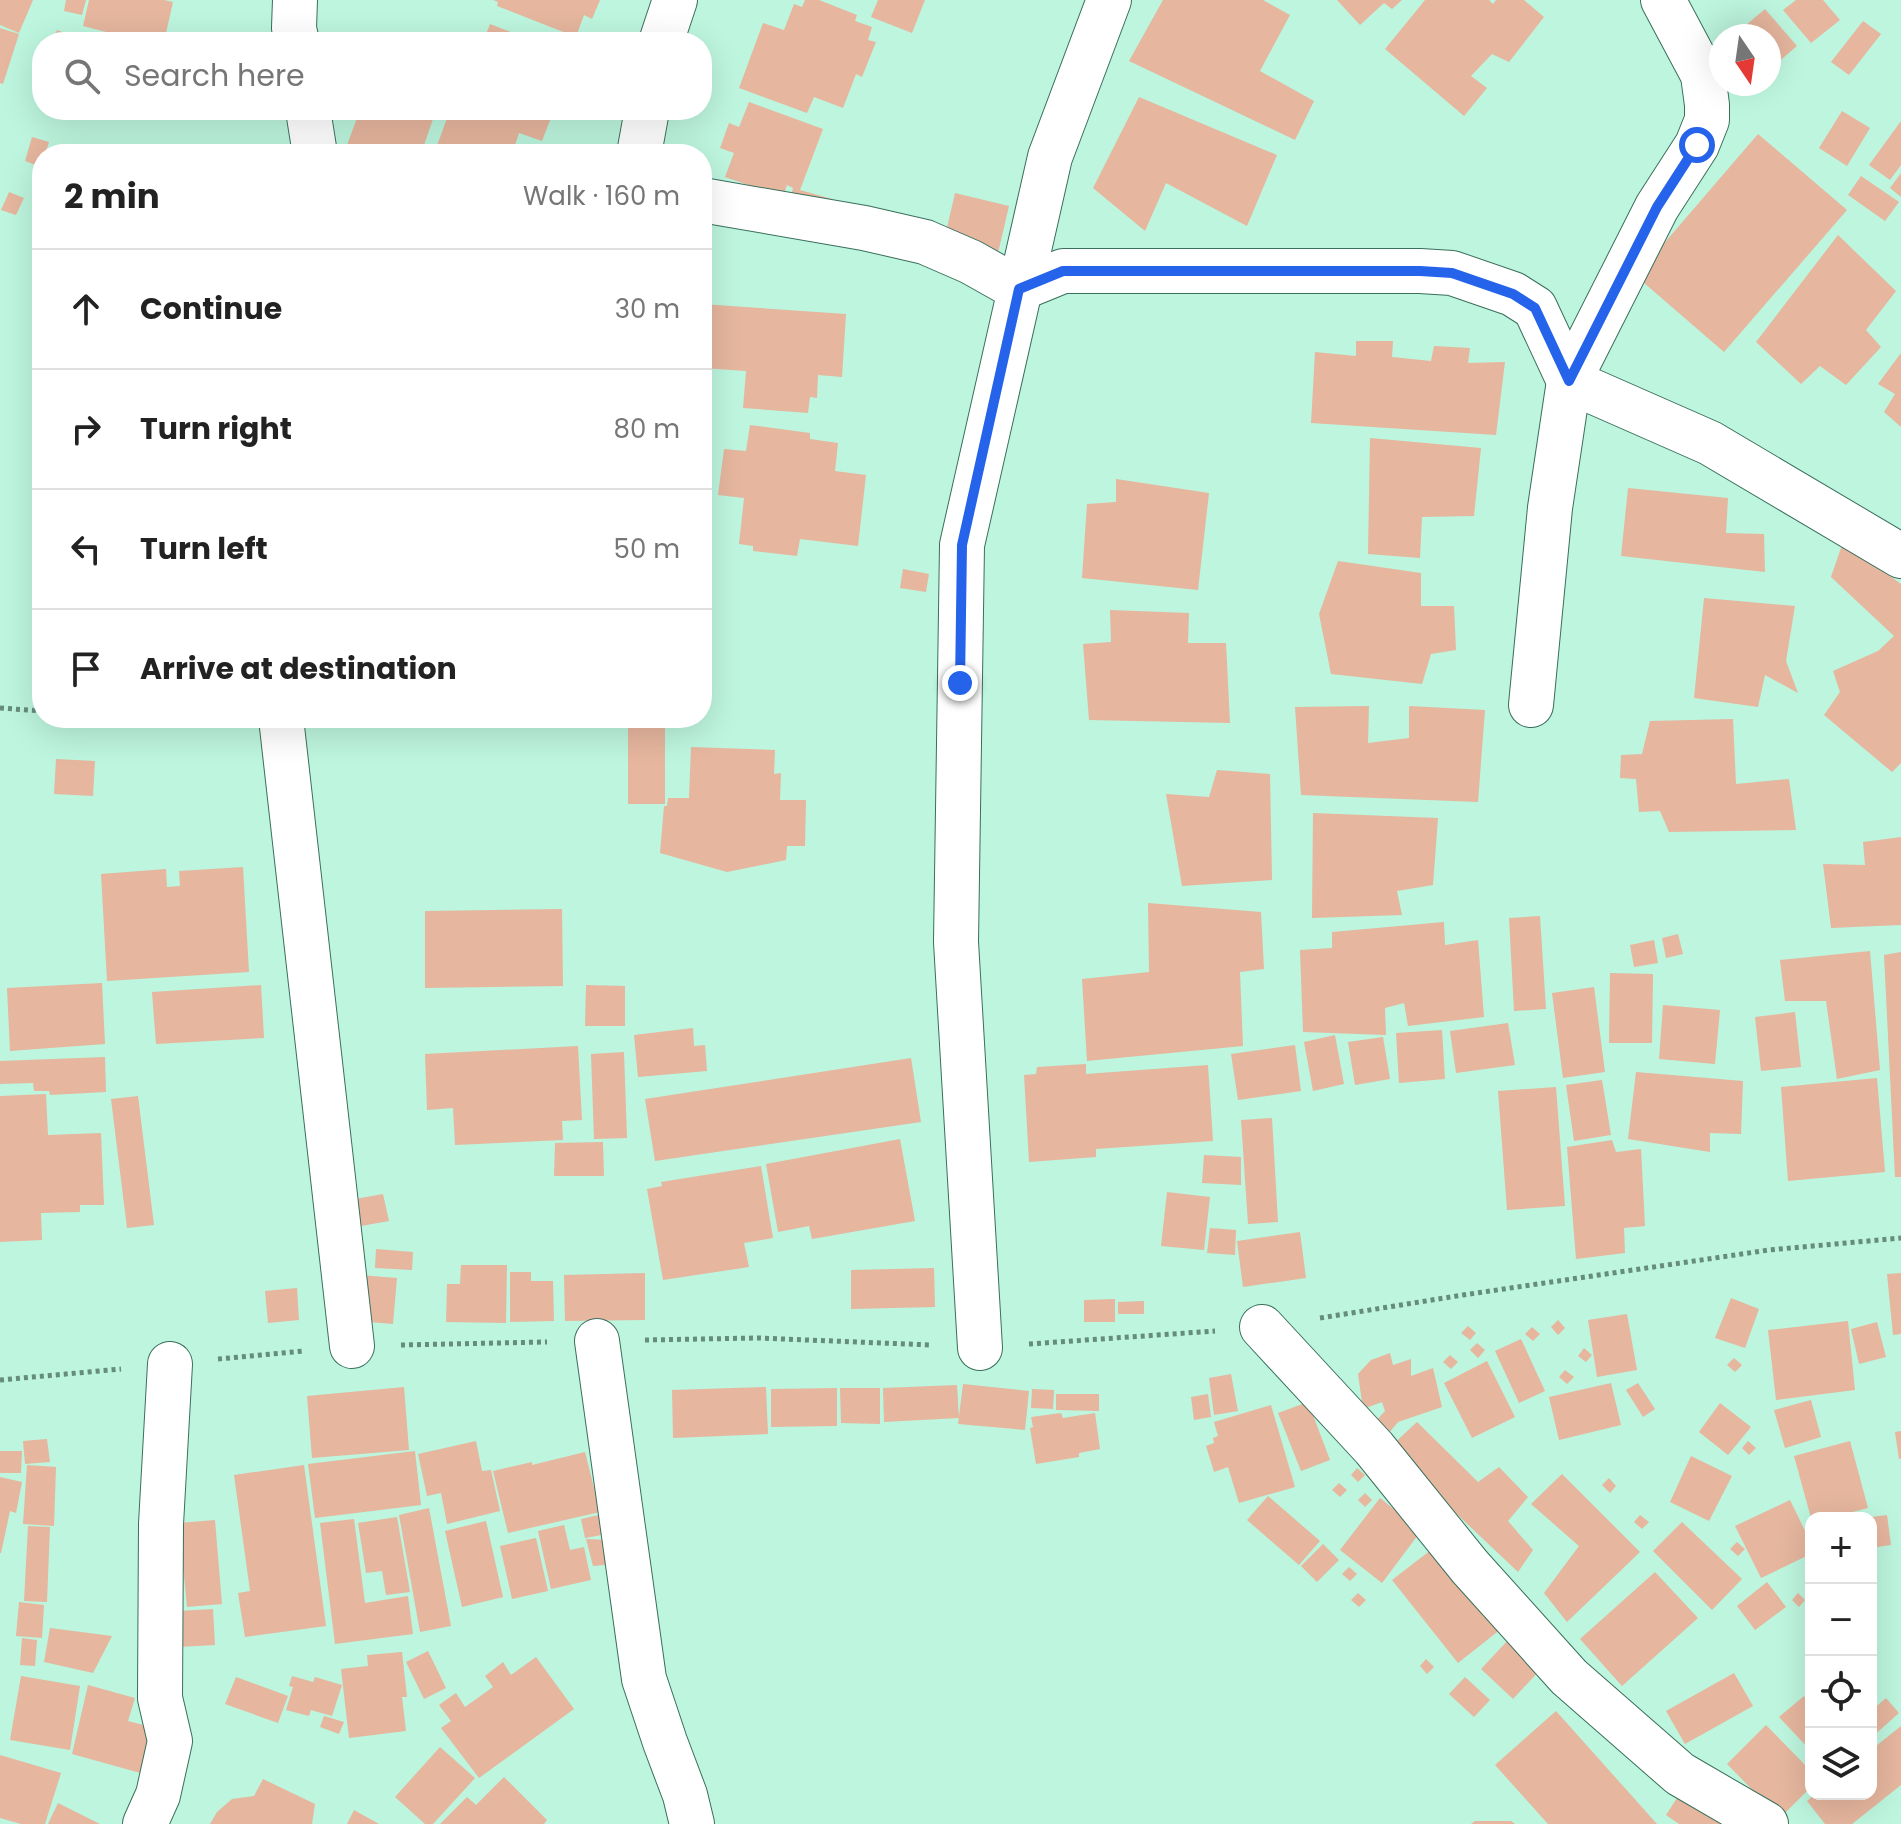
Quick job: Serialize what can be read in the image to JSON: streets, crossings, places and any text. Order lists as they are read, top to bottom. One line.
{"north":"bottom","page":{"search":"Search here","heading":["2 min","Walk · 160 m"],"list":[["Continue","30 m"],["Turn right","80 m"],["Turn left","50 m"],"Arrive at destination"],"map_buttons":["+","−"]}}
